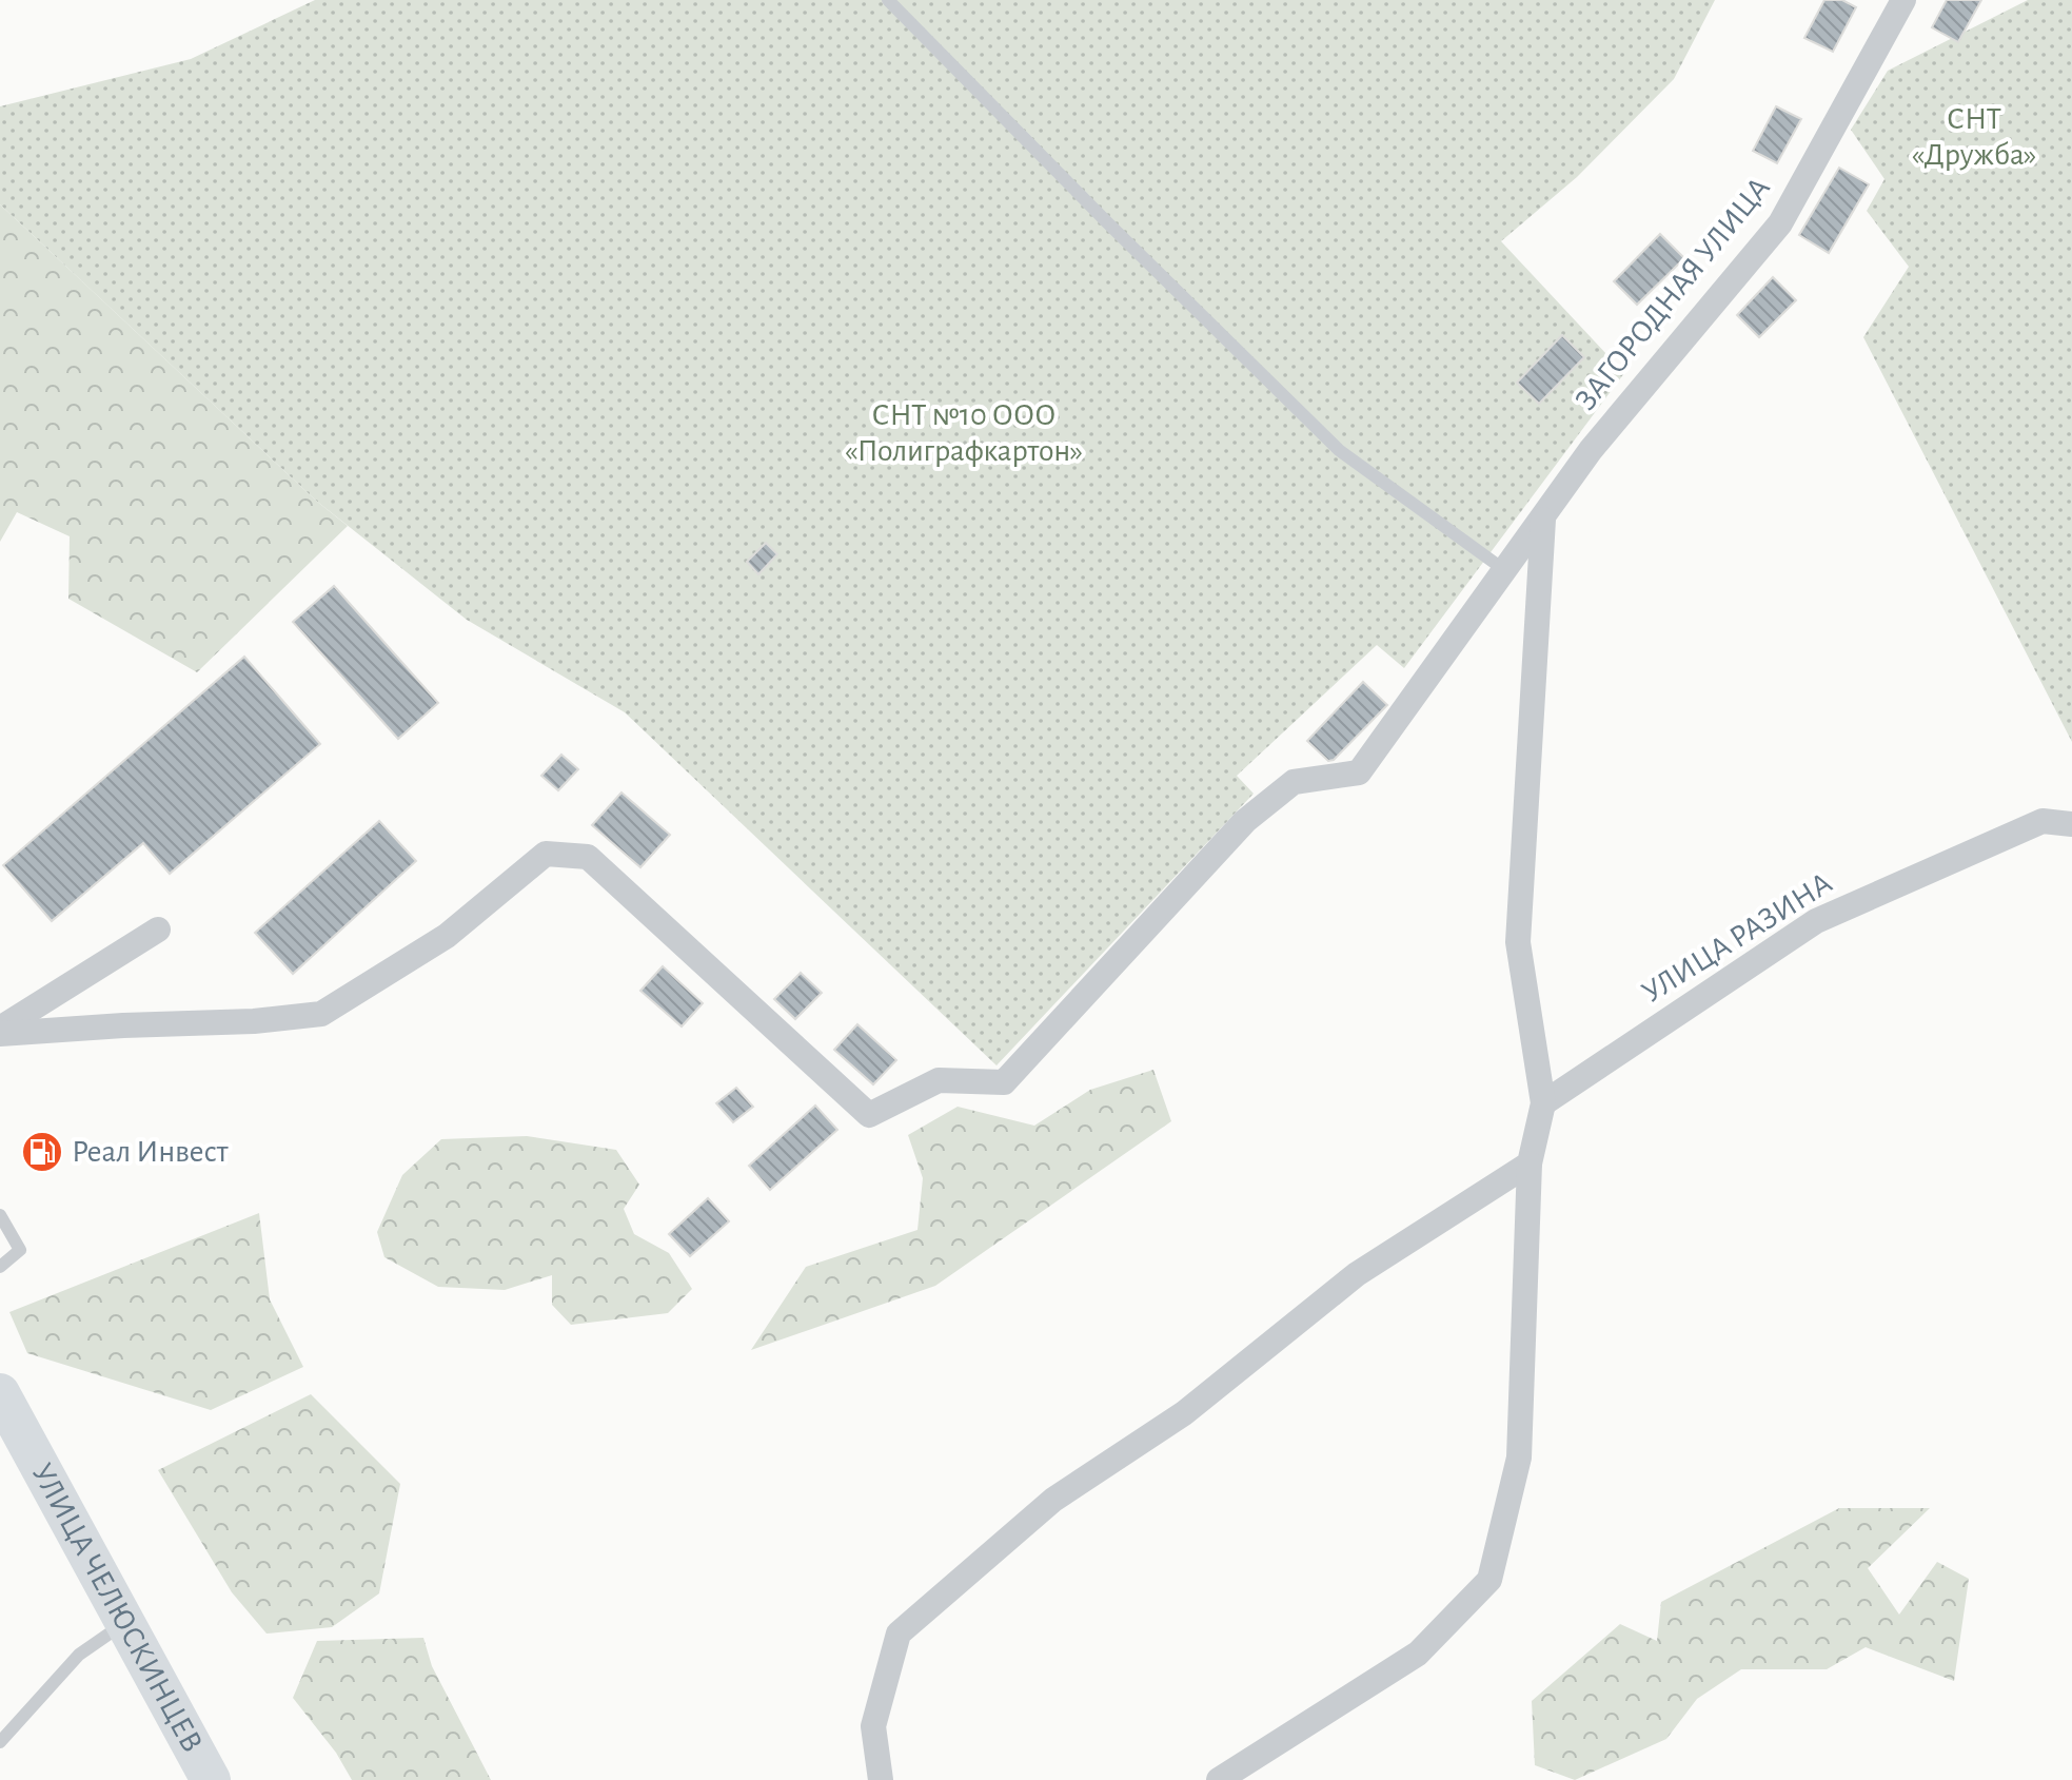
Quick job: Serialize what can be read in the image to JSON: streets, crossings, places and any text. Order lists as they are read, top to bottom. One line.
{"streets":{"main road":["УЛИЦА ЧЕЛЮСКИНЦЕВ"],"street":["ЗАГОРОДНАЯ УЛИЦА","УЛИЦА РАЗИНА"]},"parks":["СНТ «Дружба»","СНТ №10 ООО «Полиграфкартон»"],"places":{"fuel station":["Реал Инвест"]}}
